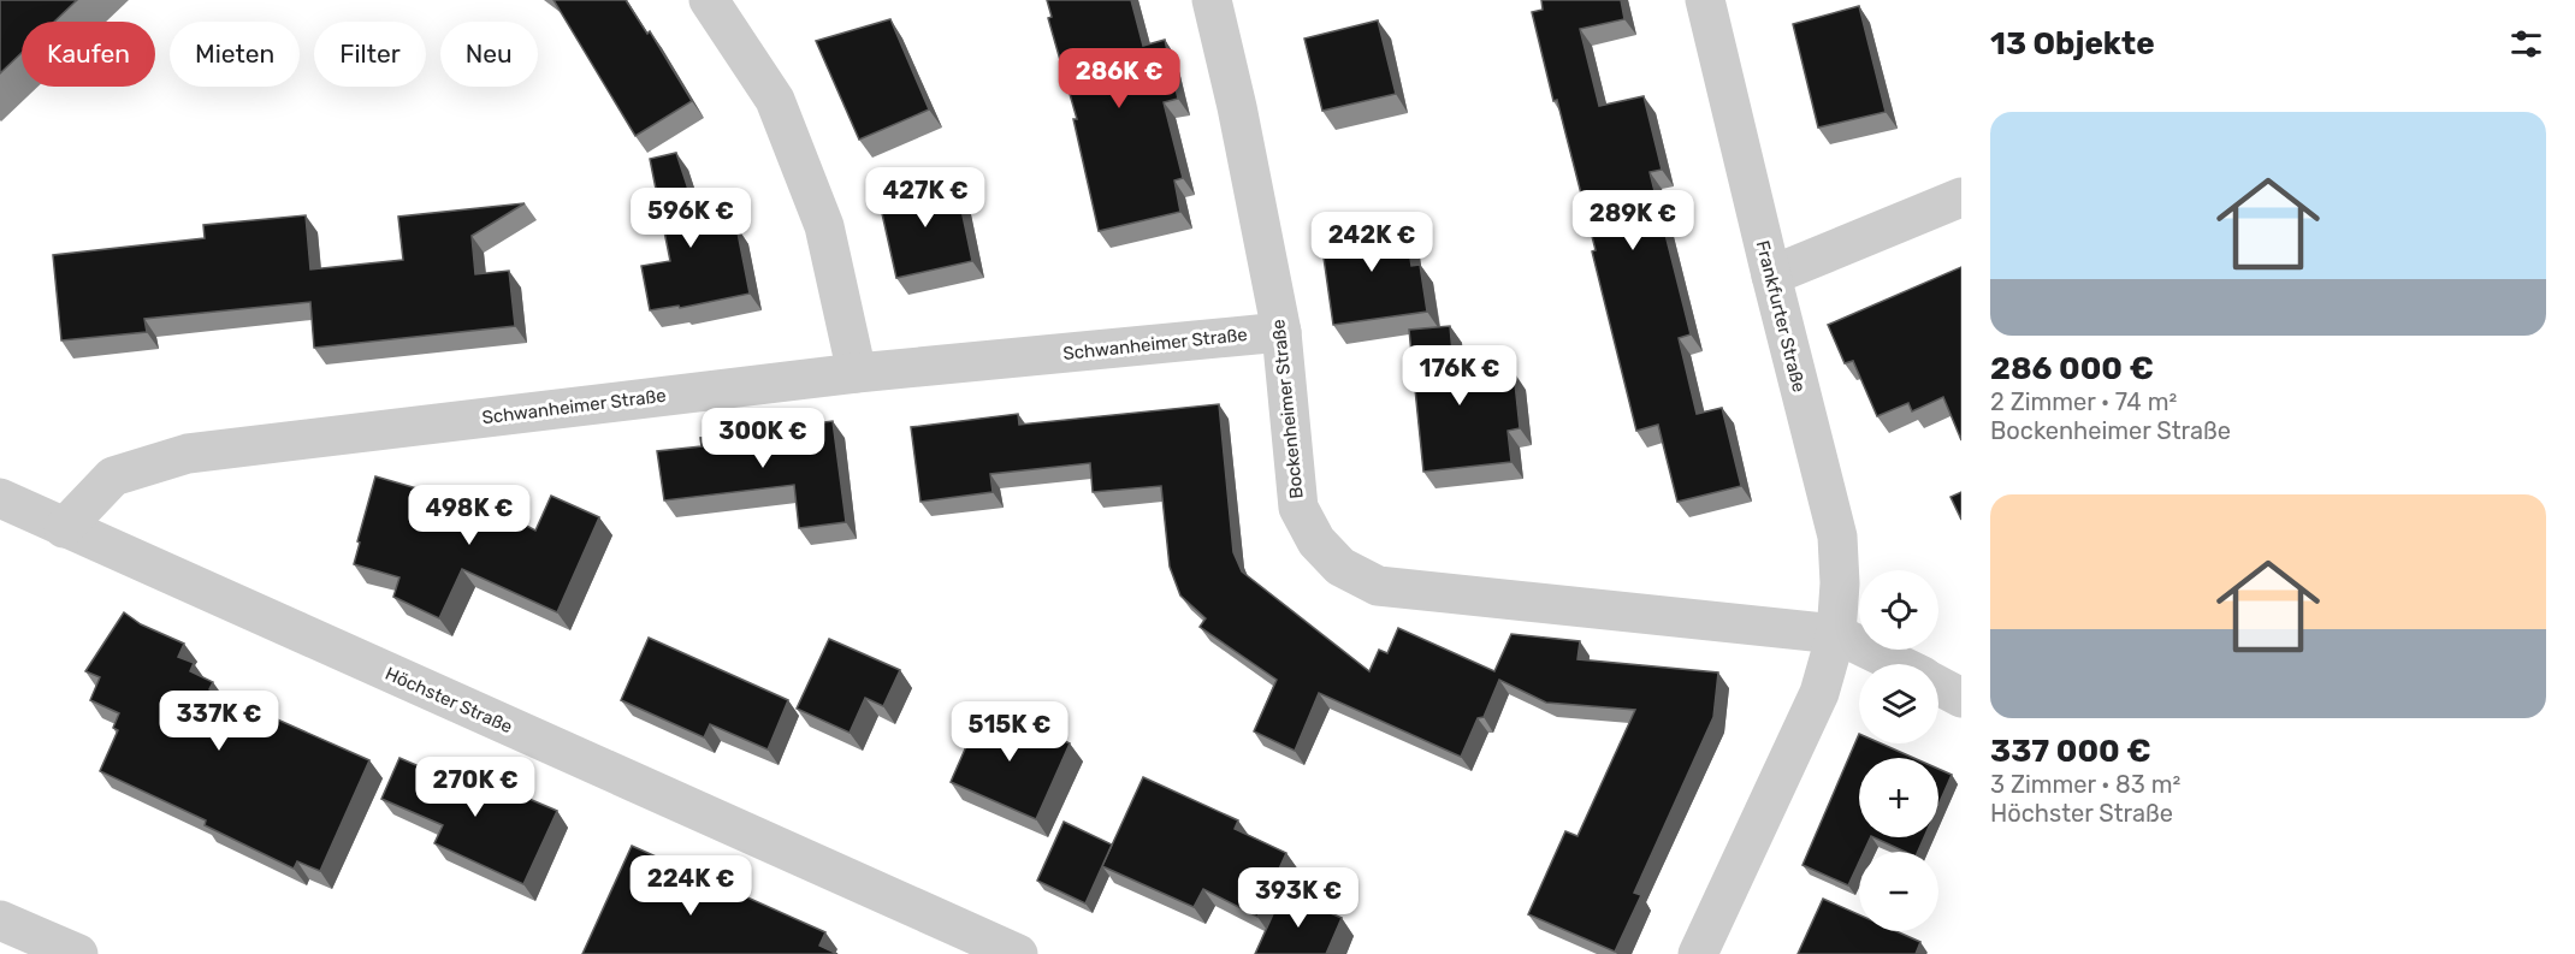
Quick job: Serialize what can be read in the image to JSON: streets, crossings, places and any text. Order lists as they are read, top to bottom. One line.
{"streets":{"street":["Frankfurter Straße","Schwanheimer Straße","Bockenheimer Straße","Höchster Straße"]},"crossings":[["Frankfurter Straße","Bockenheimer Straße"],["Schwanheimer Straße","Bockenheimer Straße"],["Schwanheimer Straße","Höchster Straße"]],"page":{"heading":"13 Objekte","chip":["Kaufen","Mieten","Filter","Neu"],"price":["286K €","427K €","596K €","289K €","242K €","176K €","300K €","498K €","337K €","515K €","270K €","224K €","393K €"],"list":[{"name":"286 000 €","note":"2 Zimmer · 74 m² · Bockenheimer Straße"},{"name":"337 000 €","note":"3 Zimmer · 83 m² · Höchster Straße"}],"map_buttons":["+","−"]}}
